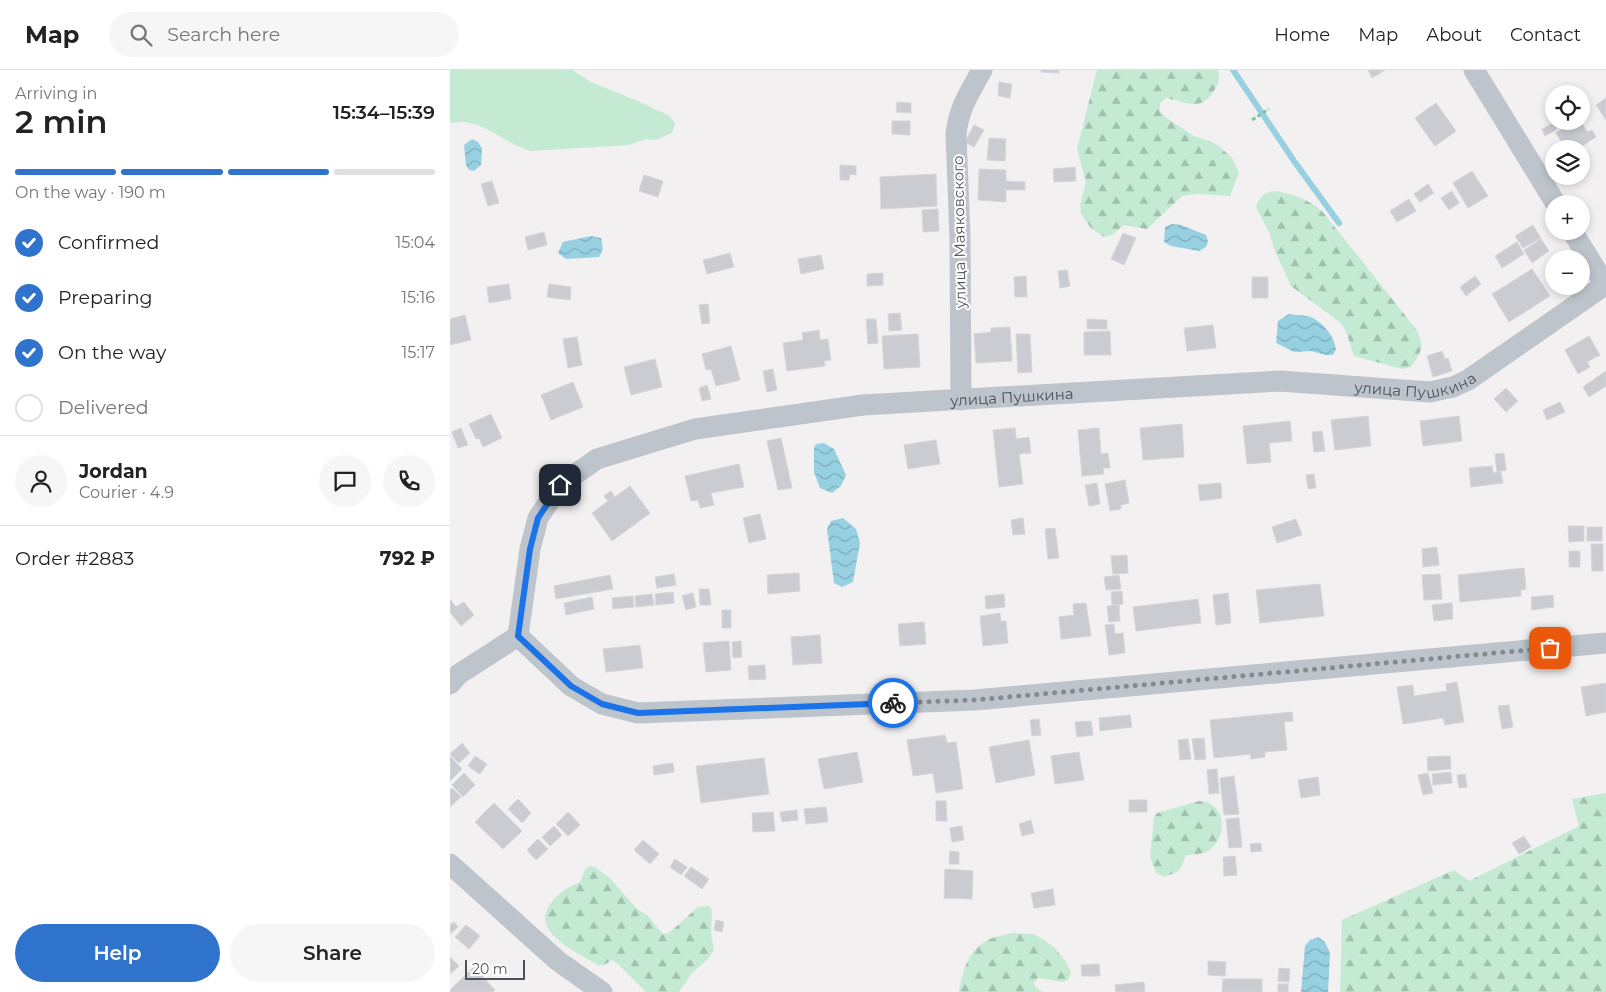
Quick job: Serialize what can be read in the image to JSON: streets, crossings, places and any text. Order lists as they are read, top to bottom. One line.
{"streets":{"street":["улица Маяковского","улица Пушкина"]},"crossings":[["улица Маяковского","улица Пушкина"]],"scale_bar":"20 m","page":{"header":"Map","search":"Search here","nav":["Home","Map","About","Contact"],"heading":["2 min","Arriving in","15:34–15:39"],"panel":["Jordan","Courier · 4.9","Order #2883","792 ₽"],"map_buttons":["+","−"],"bar":"On the way · 190 m","list":[["Confirmed","15:04"],["Preparing","15:16"],["On the way","15:17"],"Delivered"],"buttons":["Help","Share"],"scale":"20 m"}}
